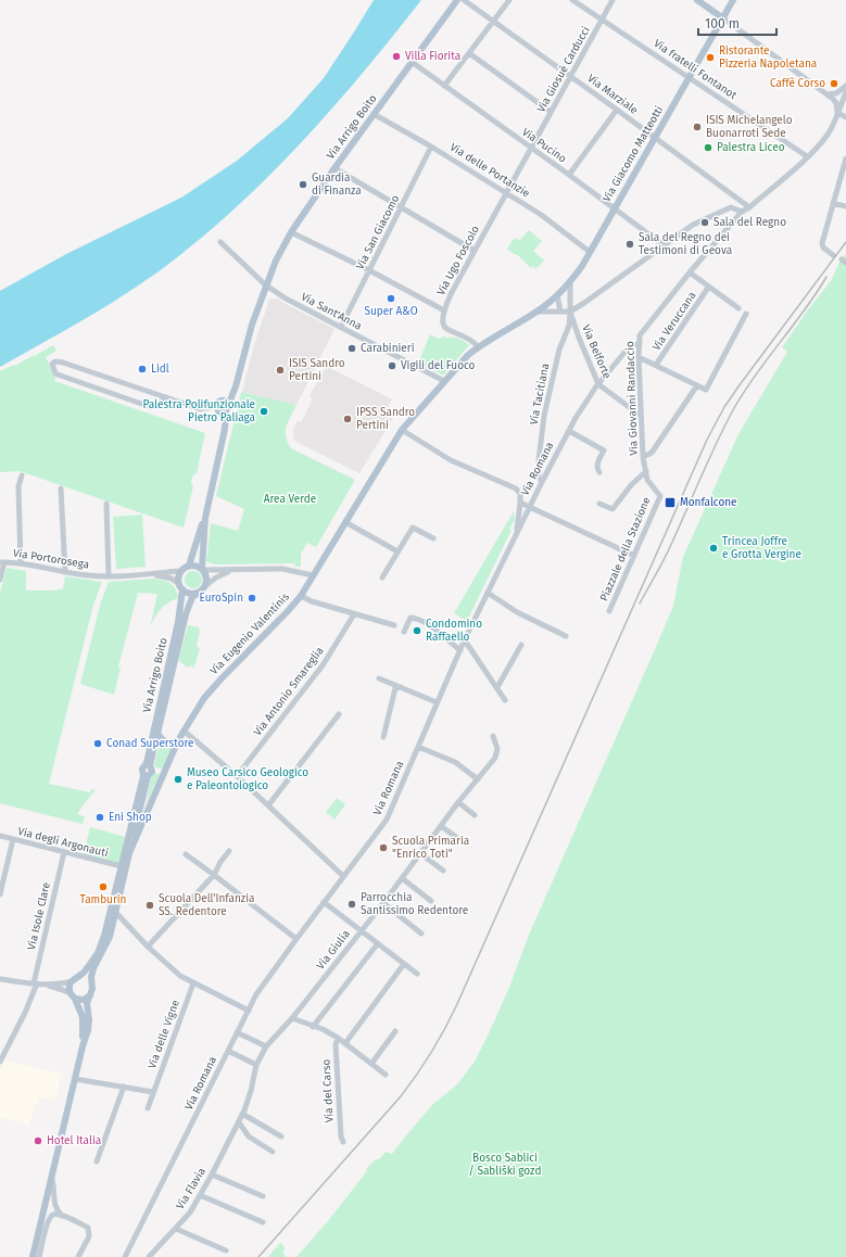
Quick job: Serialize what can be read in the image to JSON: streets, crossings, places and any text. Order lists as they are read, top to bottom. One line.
{"streets":{"main road":["Via Arrigo Boito","Via Giacomo Matteotti","Via Eugenio Valentinis"],"street":["Via Giosuè Carducci","Via fratelli Fontanot","Via Marziale","Via Pucino","Via delle Portanzie","Via San Giacomo","Via Ugo Foscolo","Via Sant'Anna","Via Veruccana","Via Belforte","Via Tacitiana","Via Giovanni Randaccio","Via Romana","Piazzale della Stazione","Via Portorosega","Via Antonio Smareglia","Via degli Argonauti","Via Isole Clare","Via Giulia","Via delle Vigne","Via del Carso","Via Flavia"]},"crossings":[["Via Giosuè Carducci","Via fratelli Fontanot"],["Via Giosuè Carducci","Via Marziale"],["Via Giosuè Carducci","Via Pucino"],["Via Giosuè Carducci","Via delle Portanzie"],["Via Giosuè Carducci","Via Ugo Foscolo"],["Via fratelli Fontanot","Via Giacomo Matteotti"],["Via fratelli Fontanot","Via Giovanni Randaccio"],["Via Marziale","Via Giacomo Matteotti"],["Via Marziale","Via Giovanni Randaccio"],["Via Arrigo Boito","Via Pucino"],["Via Arrigo Boito","Via delle Portanzie"],["Via Arrigo Boito","Via Sant'Anna"],["Via Arrigo Boito","Via Portorosega"],["Via Arrigo Boito","Via Eugenio Valentinis"],["Via Pucino","Via Giacomo Matteotti"],["Via Giacomo Matteotti","Via delle Portanzie"],["Via Giacomo Matteotti","Via Belforte"],["Via Giacomo Matteotti","Via Eugenio Valentinis"],["Via delle Portanzie","Via San Giacomo"],["Via delle Portanzie","Via Ugo Foscolo"],["Via San Giacomo","Via Sant'Anna"],["Via Ugo Foscolo","Via Eugenio Valentinis"],["Via Sant'Anna","Via Eugenio Valentinis"],["Via Belforte","Via Tacitiana"],["Via Belforte","Via Giovanni Randaccio"],["Via Belforte","Via Romana"],["Via Tacitiana","Via Romana"],["Via Giovanni Randaccio","Via Romana"],["Via Giovanni Randaccio","Piazzale della Stazione"],["Via Eugenio Valentinis","Via degli Argonauti"],["Via degli Argonauti","Via Isole Clare"],["Via Giulia","Via Flavia"]],"parks":["Area Verde","Bosco Sablici / Sabliški gozd"],"places":{"other":["Villa Fiorita","Ristorante Pizzeria Napoletana","Caffè Corso","ISIS Michelangelo Buonarroti Sede","Palestra Liceo","Guardia di Finanza","Sala del Regno","Sala del Regno dei Testimoni di Geova","Super A&O","Carabinieri","Vigili del Fuoco","Lidl","ISIS Sandro Pertini","Palestra Polifunzionale Pietro Paliaga","IPSS Sandro Pertini","Trincea Joffre e Grotta Vergine","EuroSpin","Condomino Raffaello","Conad Superstore","Museo Carsico Geologico e Paleontologico","Eni Shop","Scuola Primaria \"Enrico Toti\"","Tamburin","Parrocchia Santissimo Redentore","Scuola Dell'Infanzia SS. Redentore","Hotel Italia"],"transit":["Monfalcone"]},"scale_bar":"100 m"}
